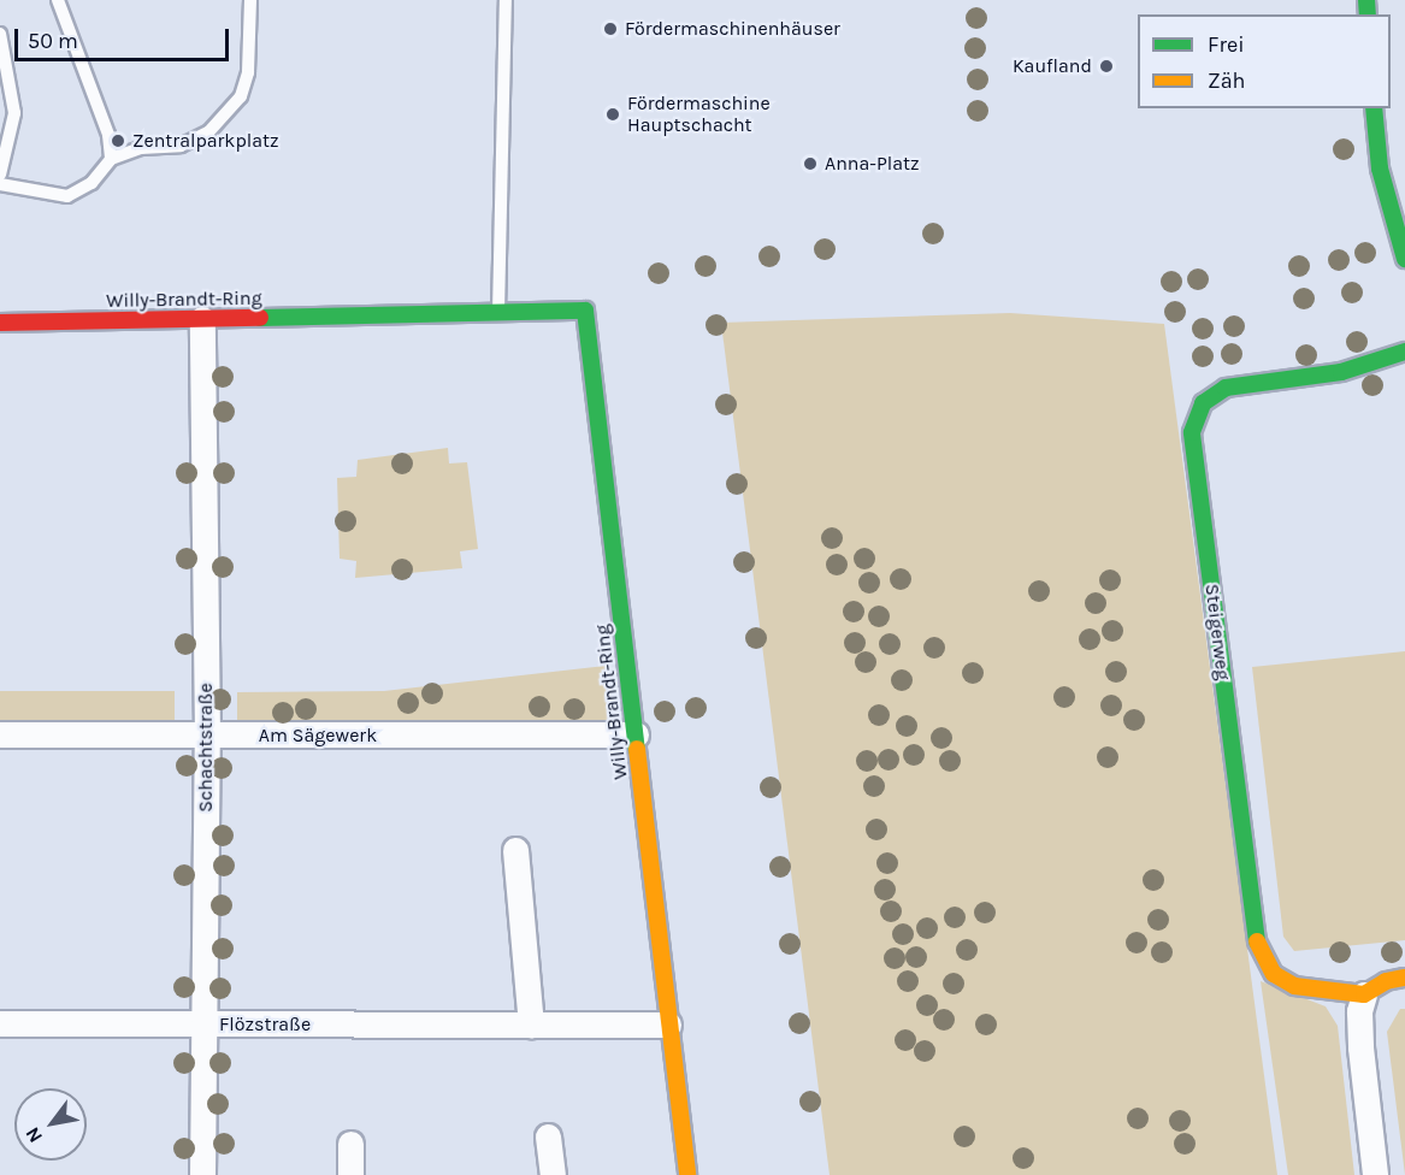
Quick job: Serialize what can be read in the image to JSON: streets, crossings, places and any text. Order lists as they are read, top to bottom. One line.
{"streets":{"street":["Willy-Brandt-Ring","Steigerweg","Am Sägewerk","Schachtstraße","Flözstraße"]},"crossings":[["Willy-Brandt-Ring","Am Sägewerk"],["Willy-Brandt-Ring","Schachtstraße"],["Willy-Brandt-Ring","Flözstraße"],["Am Sägewerk","Schachtstraße"],["Schachtstraße","Flözstraße"]],"places":["Fördermaschinenhäuser","Kaufland","Fördermaschine Hauptschacht","Zentralparkplatz","Anna-Platz"],"legend":["Frei","Zäh"],"scale_bar":"50 m","north":"bottom left"}
